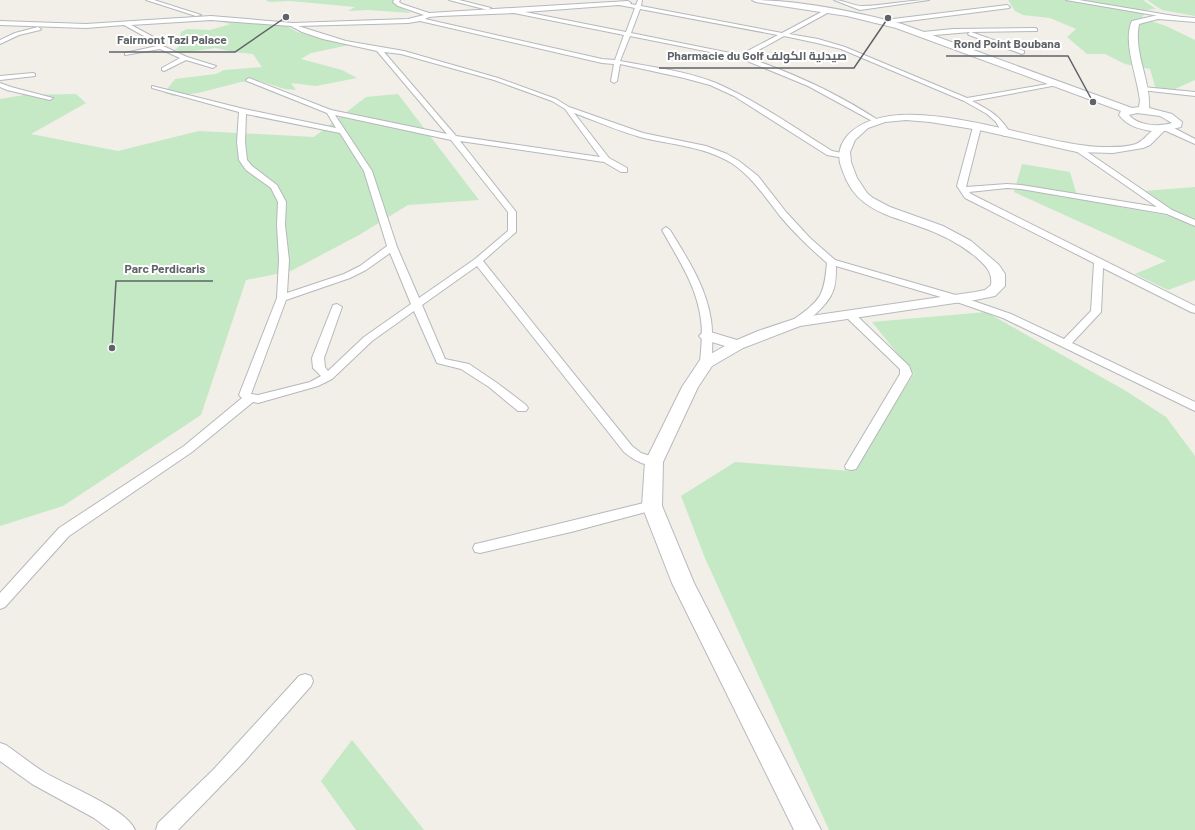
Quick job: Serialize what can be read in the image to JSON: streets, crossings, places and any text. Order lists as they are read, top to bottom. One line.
{"places":["Fairmont Tazi Palace","Pharmacie du Golf صيدلية الكولف","Rond Point Boubana","Parc Perdicaris"]}
